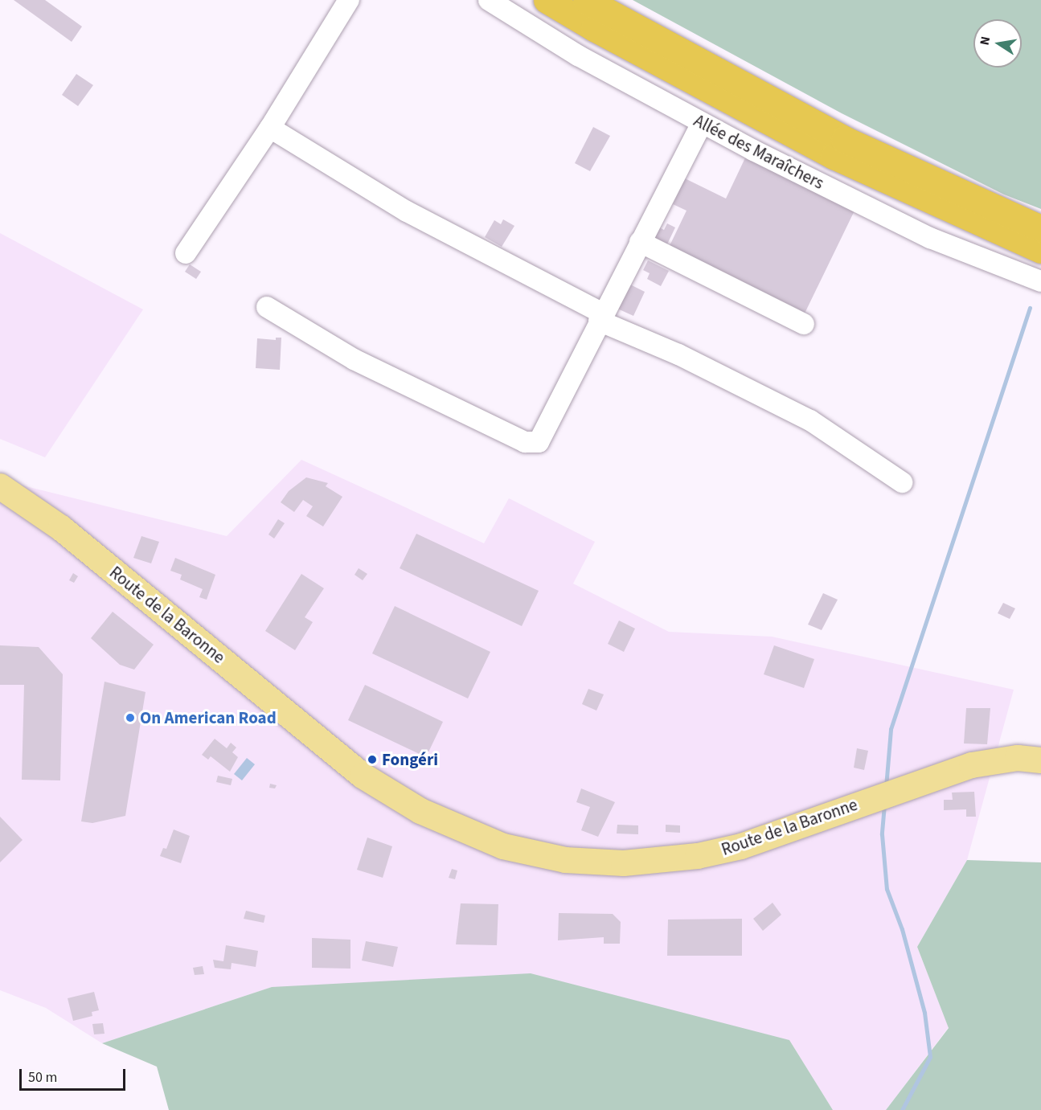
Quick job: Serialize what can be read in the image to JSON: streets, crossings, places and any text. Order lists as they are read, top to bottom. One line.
{"streets":{"main road":["Route de la Baronne"],"street":["Allée des Maraîchers"]},"places":["On American Road","Fongéri"],"scale_bar":"50 m","north":"left"}
